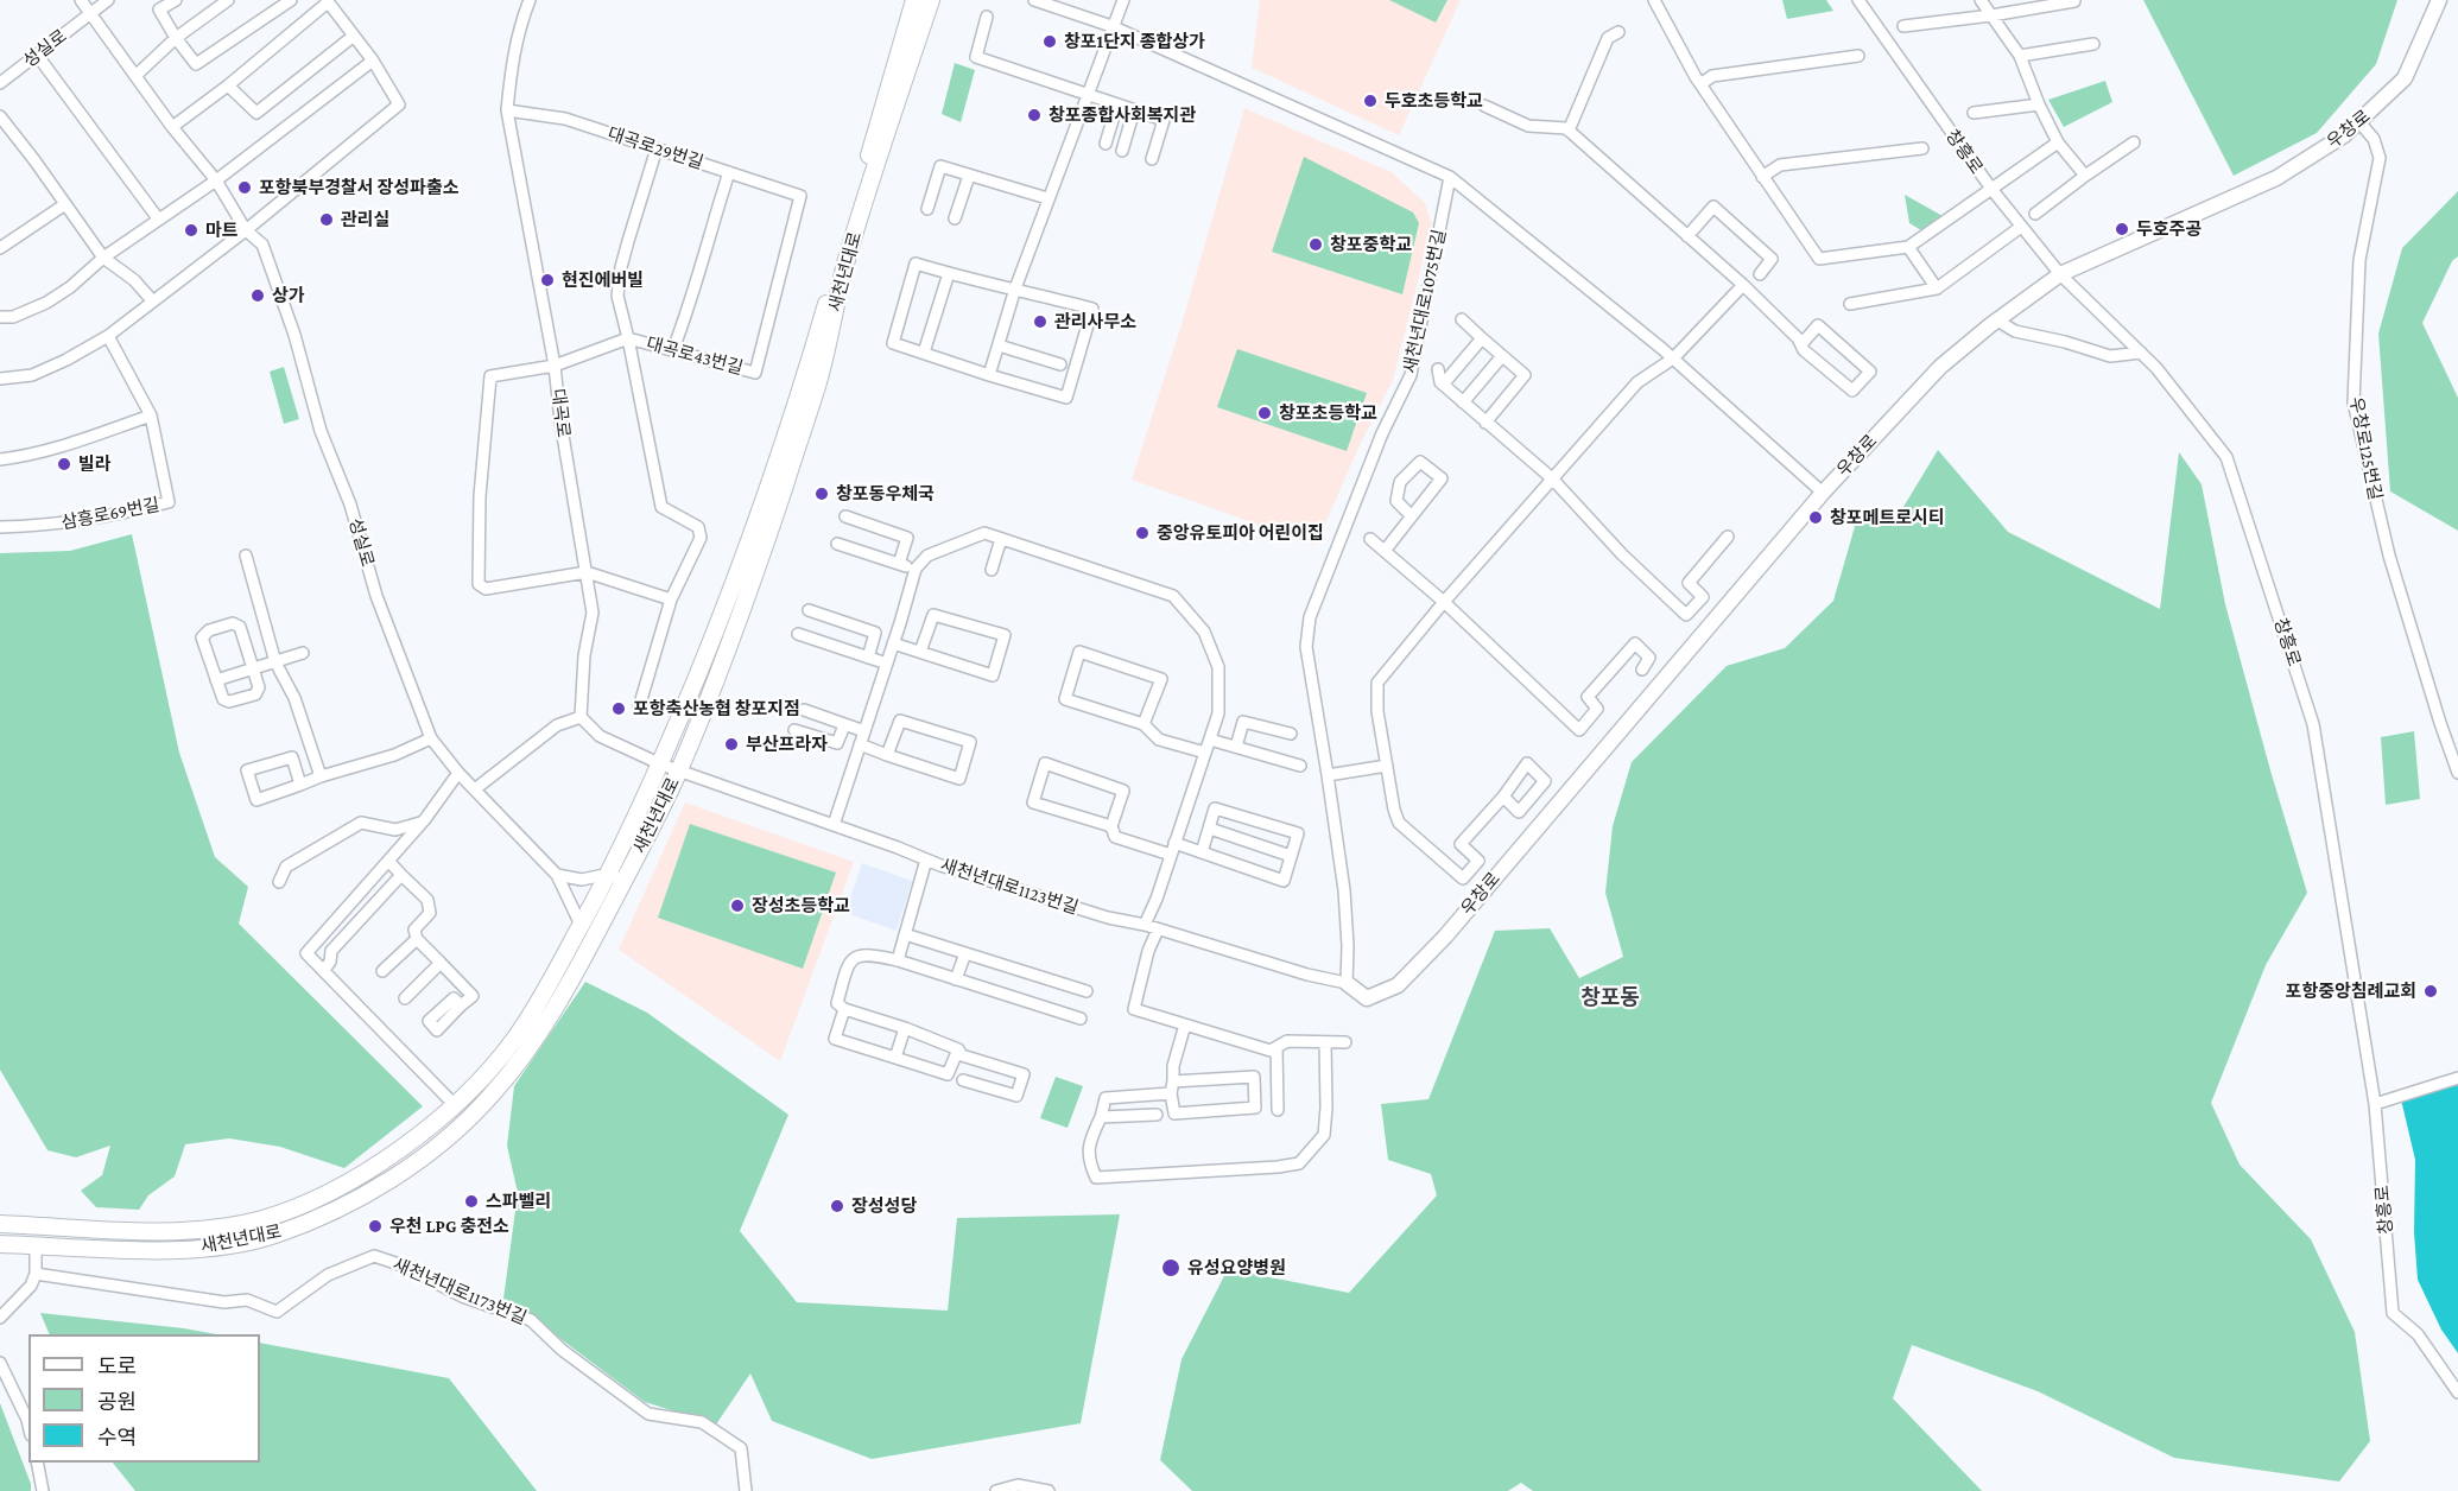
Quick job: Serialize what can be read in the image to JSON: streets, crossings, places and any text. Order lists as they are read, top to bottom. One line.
{"streets":{"main road":["우창로","새천년대로"],"street":["성실로","대곡로29번길","창흥로","새천년대로1075번길","대곡로43번길","대곡로","우창로125번길","삼흥로69번길","새천년대로1123번길","새천년대로1173번길"]},"crossings":[["성실로","새천년대로"],["우창로","창흥로"],["우창로","새천년대로1075번길"],["우창로","우창로125번길"],["우창로","새천년대로1123번길"],["대곡로29번길","대곡로43번길"],["대곡로29번길","대곡로"],["새천년대로","새천년대로1123번길"],["새천년대로1075번길","새천년대로1123번길"],["대곡로43번길","대곡로"]],"districts":["창포동"],"places":["창포1단지 종합상가","두호초등학교","창포종합사회복지관","포항북부경찰서 장성파출소","관리실","두호주공","마트","창포중학교","현진에버빌","상가","관리사무소","창포초등학교","빌라","창포동우체국","창포메트로시티","중앙유토피아 어린이집","포항축산농협 창포지점","부산프라자","장성초등학교","포항중앙침례교회","스파벨리","장성성당","우천 LPG 충전소","유성요양병원"],"legend":["도로","공원","수역"]}
